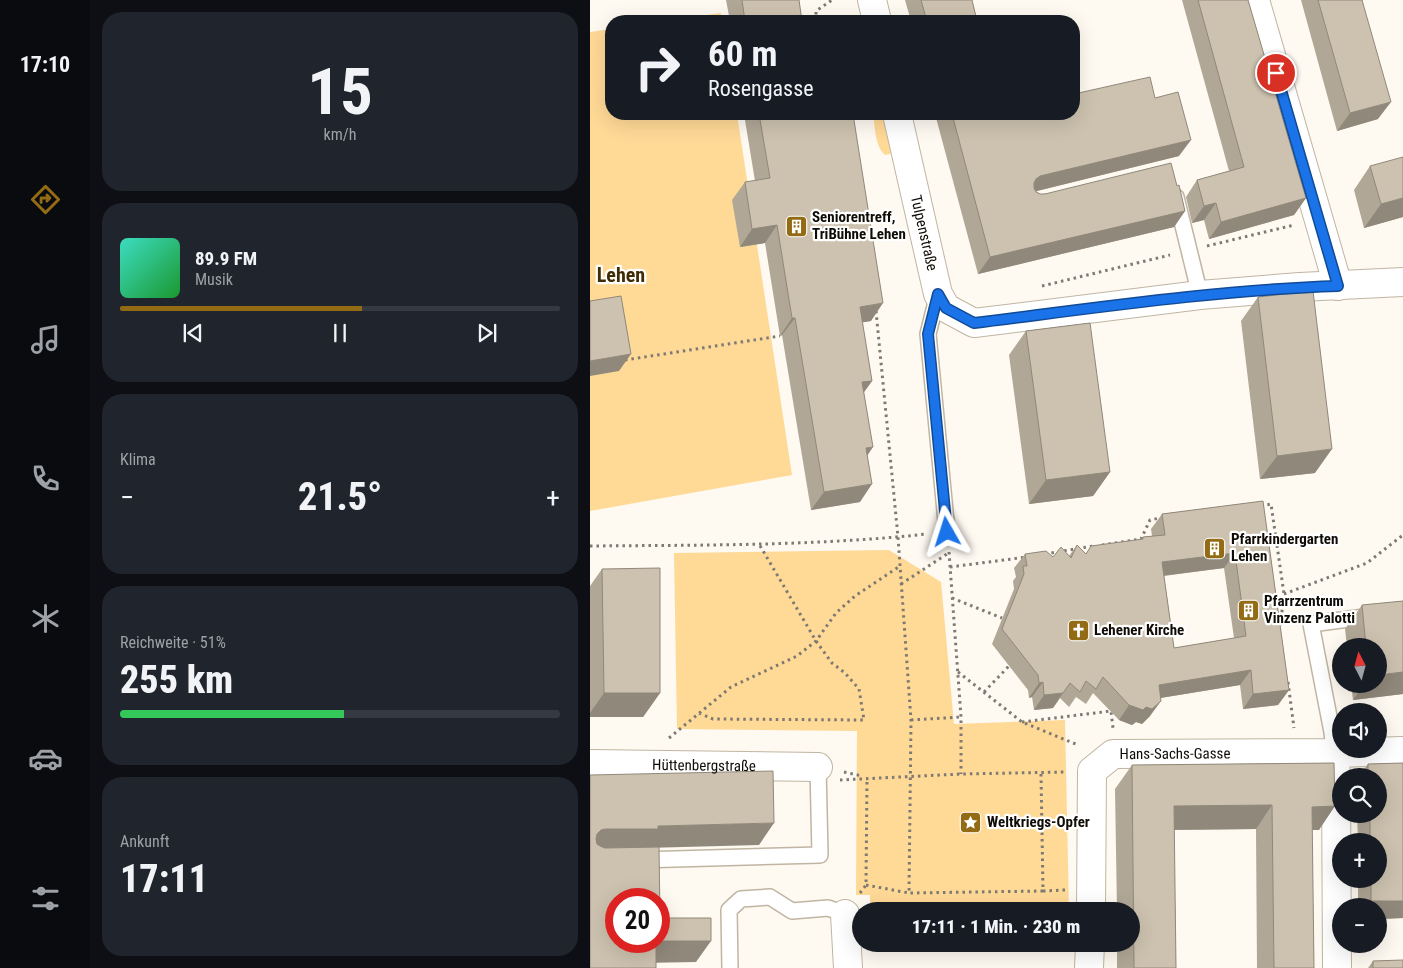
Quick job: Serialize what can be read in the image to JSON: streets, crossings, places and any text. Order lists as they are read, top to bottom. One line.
{"streets":{"street":["Tulpenstraße","Hans-Sachs-Gasse","Hüttenbergstraße"]},"districts":["Lehen"],"places":{"building":["Seniorentreff, TriBühne Lehen","Pfarrkindergarten Lehen","Pfarrzentrum Vinzenz Palotti"],"church":["Lehener Kirche"],"place":["Weltkriegs-Opfer"]},"north":"top","page":{"tabs":"17:10","tile":[["15","km/h"],"Klima",["Reichweite · 51%","255 km"],["Ankunft","17:11"]],"turn":["60 m","Rosengasse"],"song":["89.9 FM","Musik"],"heat":["−","21.5°","+"],"map_buttons":["+","−"],"limit":"20","trip":"17:11 · 1 Min. · 230 m"}}
